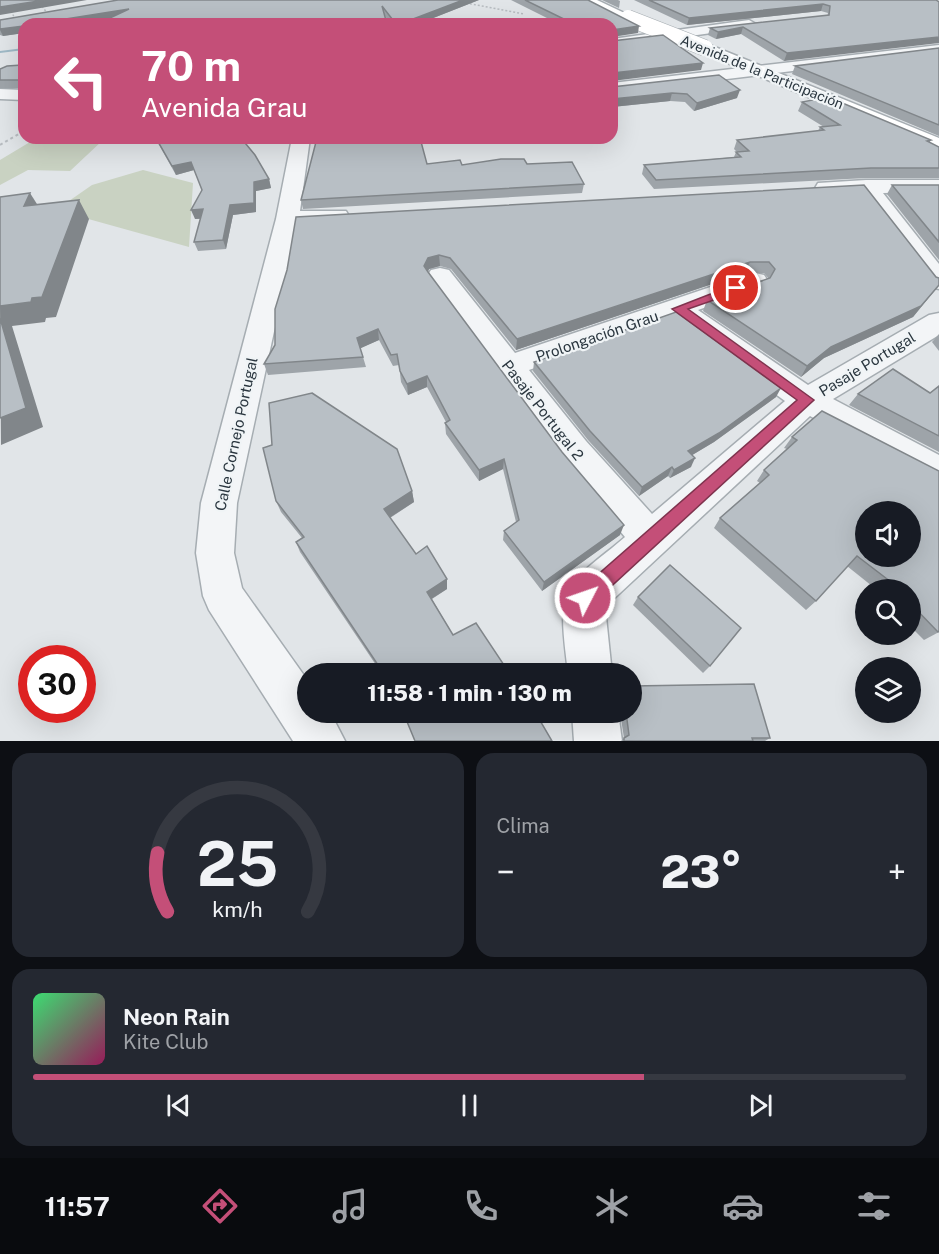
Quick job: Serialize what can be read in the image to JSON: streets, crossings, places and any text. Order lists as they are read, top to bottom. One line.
{"streets":{"main road":["Avenida de la Participación"],"street":["Prolongación Grau","Pasaje Portugal","Pasaje Portugal 2","Calle Cornejo Portugal"]},"crossings":[["Prolongación Grau","Pasaje Portugal 2"],["Pasaje Portugal","Pasaje Portugal 2"]],"page":{"turn":["70 m","Avenida Grau"],"limit":"30","trip":"11:58 · 1 min · 130 m","tile":"Clima","heat":["−","23°","+"],"song":["Neon Rain","Kite Club"],"tabs":"11:57","gauge":["25","km/h"]}}
